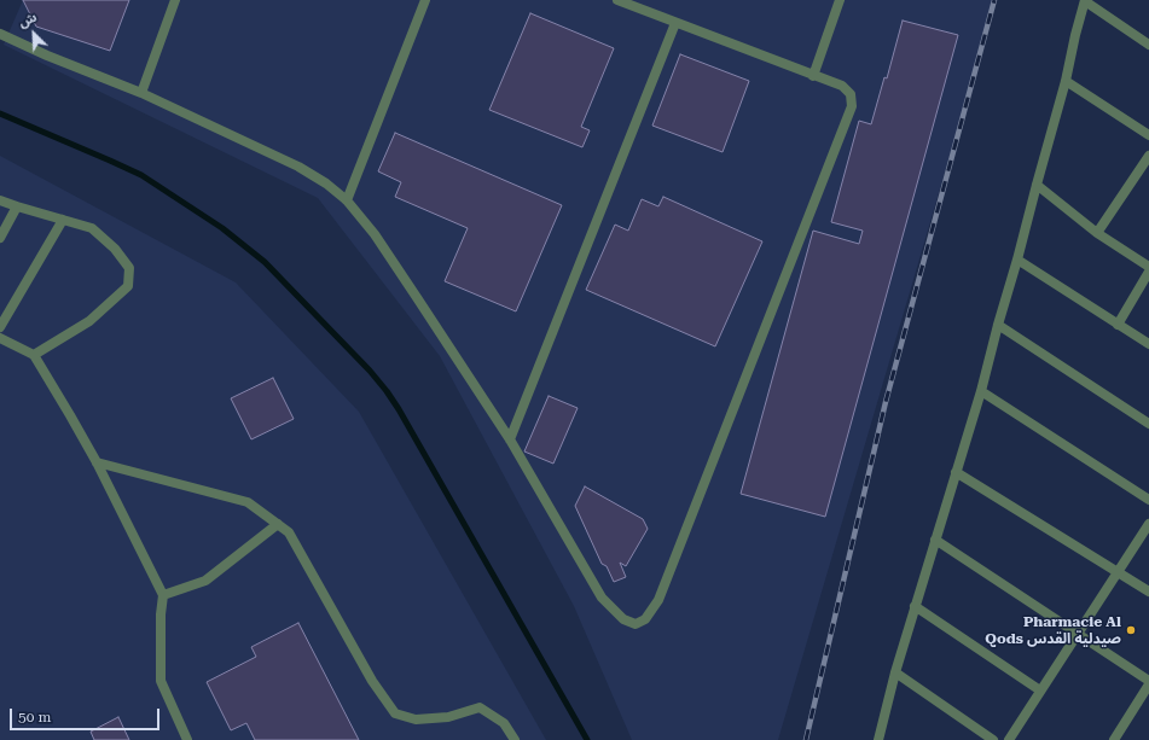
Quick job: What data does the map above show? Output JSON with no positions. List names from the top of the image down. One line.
{"places":["Pharmacie Al Qods صيدلية القدس"],"scale_bar":"50 m","north":"top left"}
